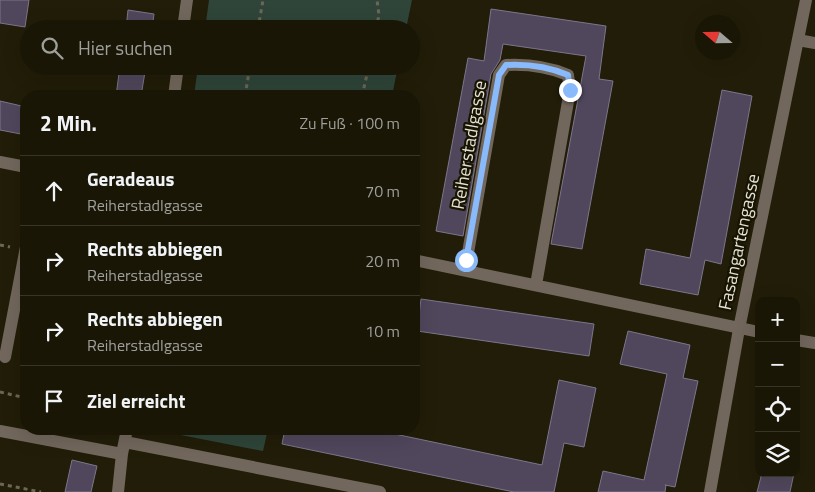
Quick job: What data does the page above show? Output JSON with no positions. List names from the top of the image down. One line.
{"streets":{"street":["Reiherstadlgasse","Fasangartengasse"]},"north":"left","page":{"search":"Hier suchen","heading":["2 Min.","Zu Fuß · 100 m"],"list":[["Geradeaus","Reiherstadlgasse","70 m"],["Rechts abbiegen","Reiherstadlgasse","20 m"],["Rechts abbiegen","Reiherstadlgasse","10 m"],"Ziel erreicht"],"map_buttons":["+","−"]}}
